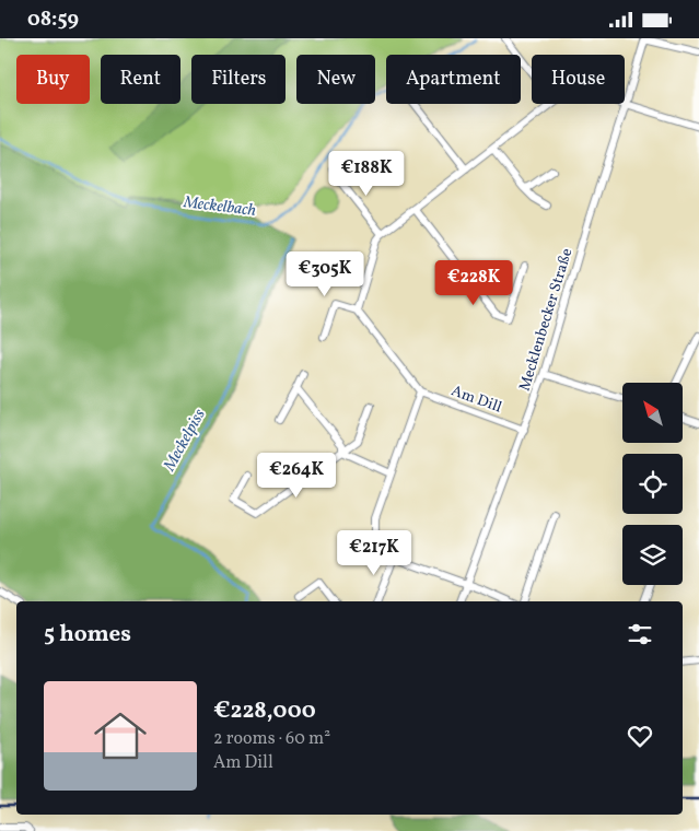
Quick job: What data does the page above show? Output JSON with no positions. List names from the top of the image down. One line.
{"streets":{"street":["Mecklenbecker Straße","Am Dill"]},"crossings":[["Mecklenbecker Straße","Am Dill"]],"water":["Meckelbach","Meckelpiss"],"north":"top left","page":{"status":"08:59","chip":["Buy","Rent","Filters","New","Apartment","House"],"price":["€188K","€305K","€228K","€264K","€217K"],"heading":"5 homes","list":[{"name":"€228,000","note":"2 rooms · 60 m² · Am Dill"}]}}
